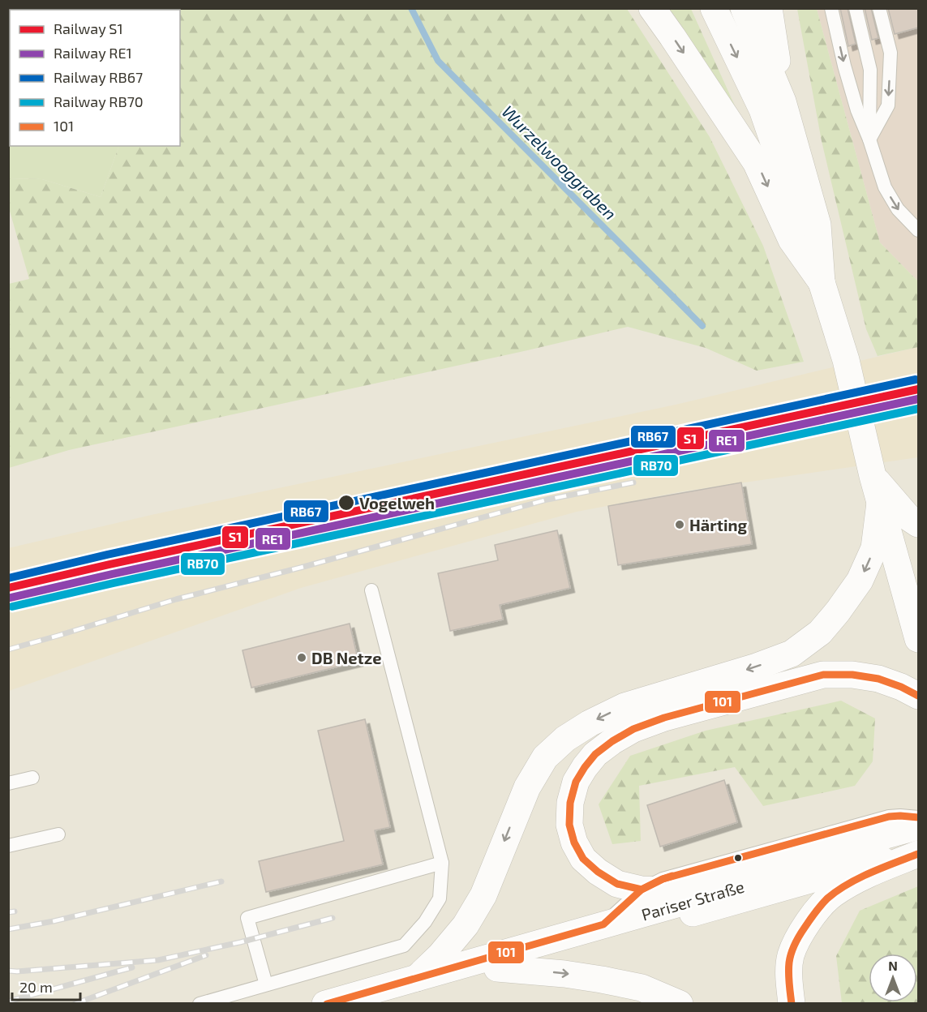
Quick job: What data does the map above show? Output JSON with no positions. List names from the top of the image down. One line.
{"streets":{"main road":["Pariser Straße"]},"water":["Wurzelwooggraben"],"places":["Vogelweh","Härting","DB Netze"],"lines":["rail line RB67","rail line S1","rail line RE1","rail line RB70","transit line 101"],"legend":["Railway S1","Railway RE1","Railway RB67","Railway RB70","101"],"scale_bar":"20 m","north":"top"}
